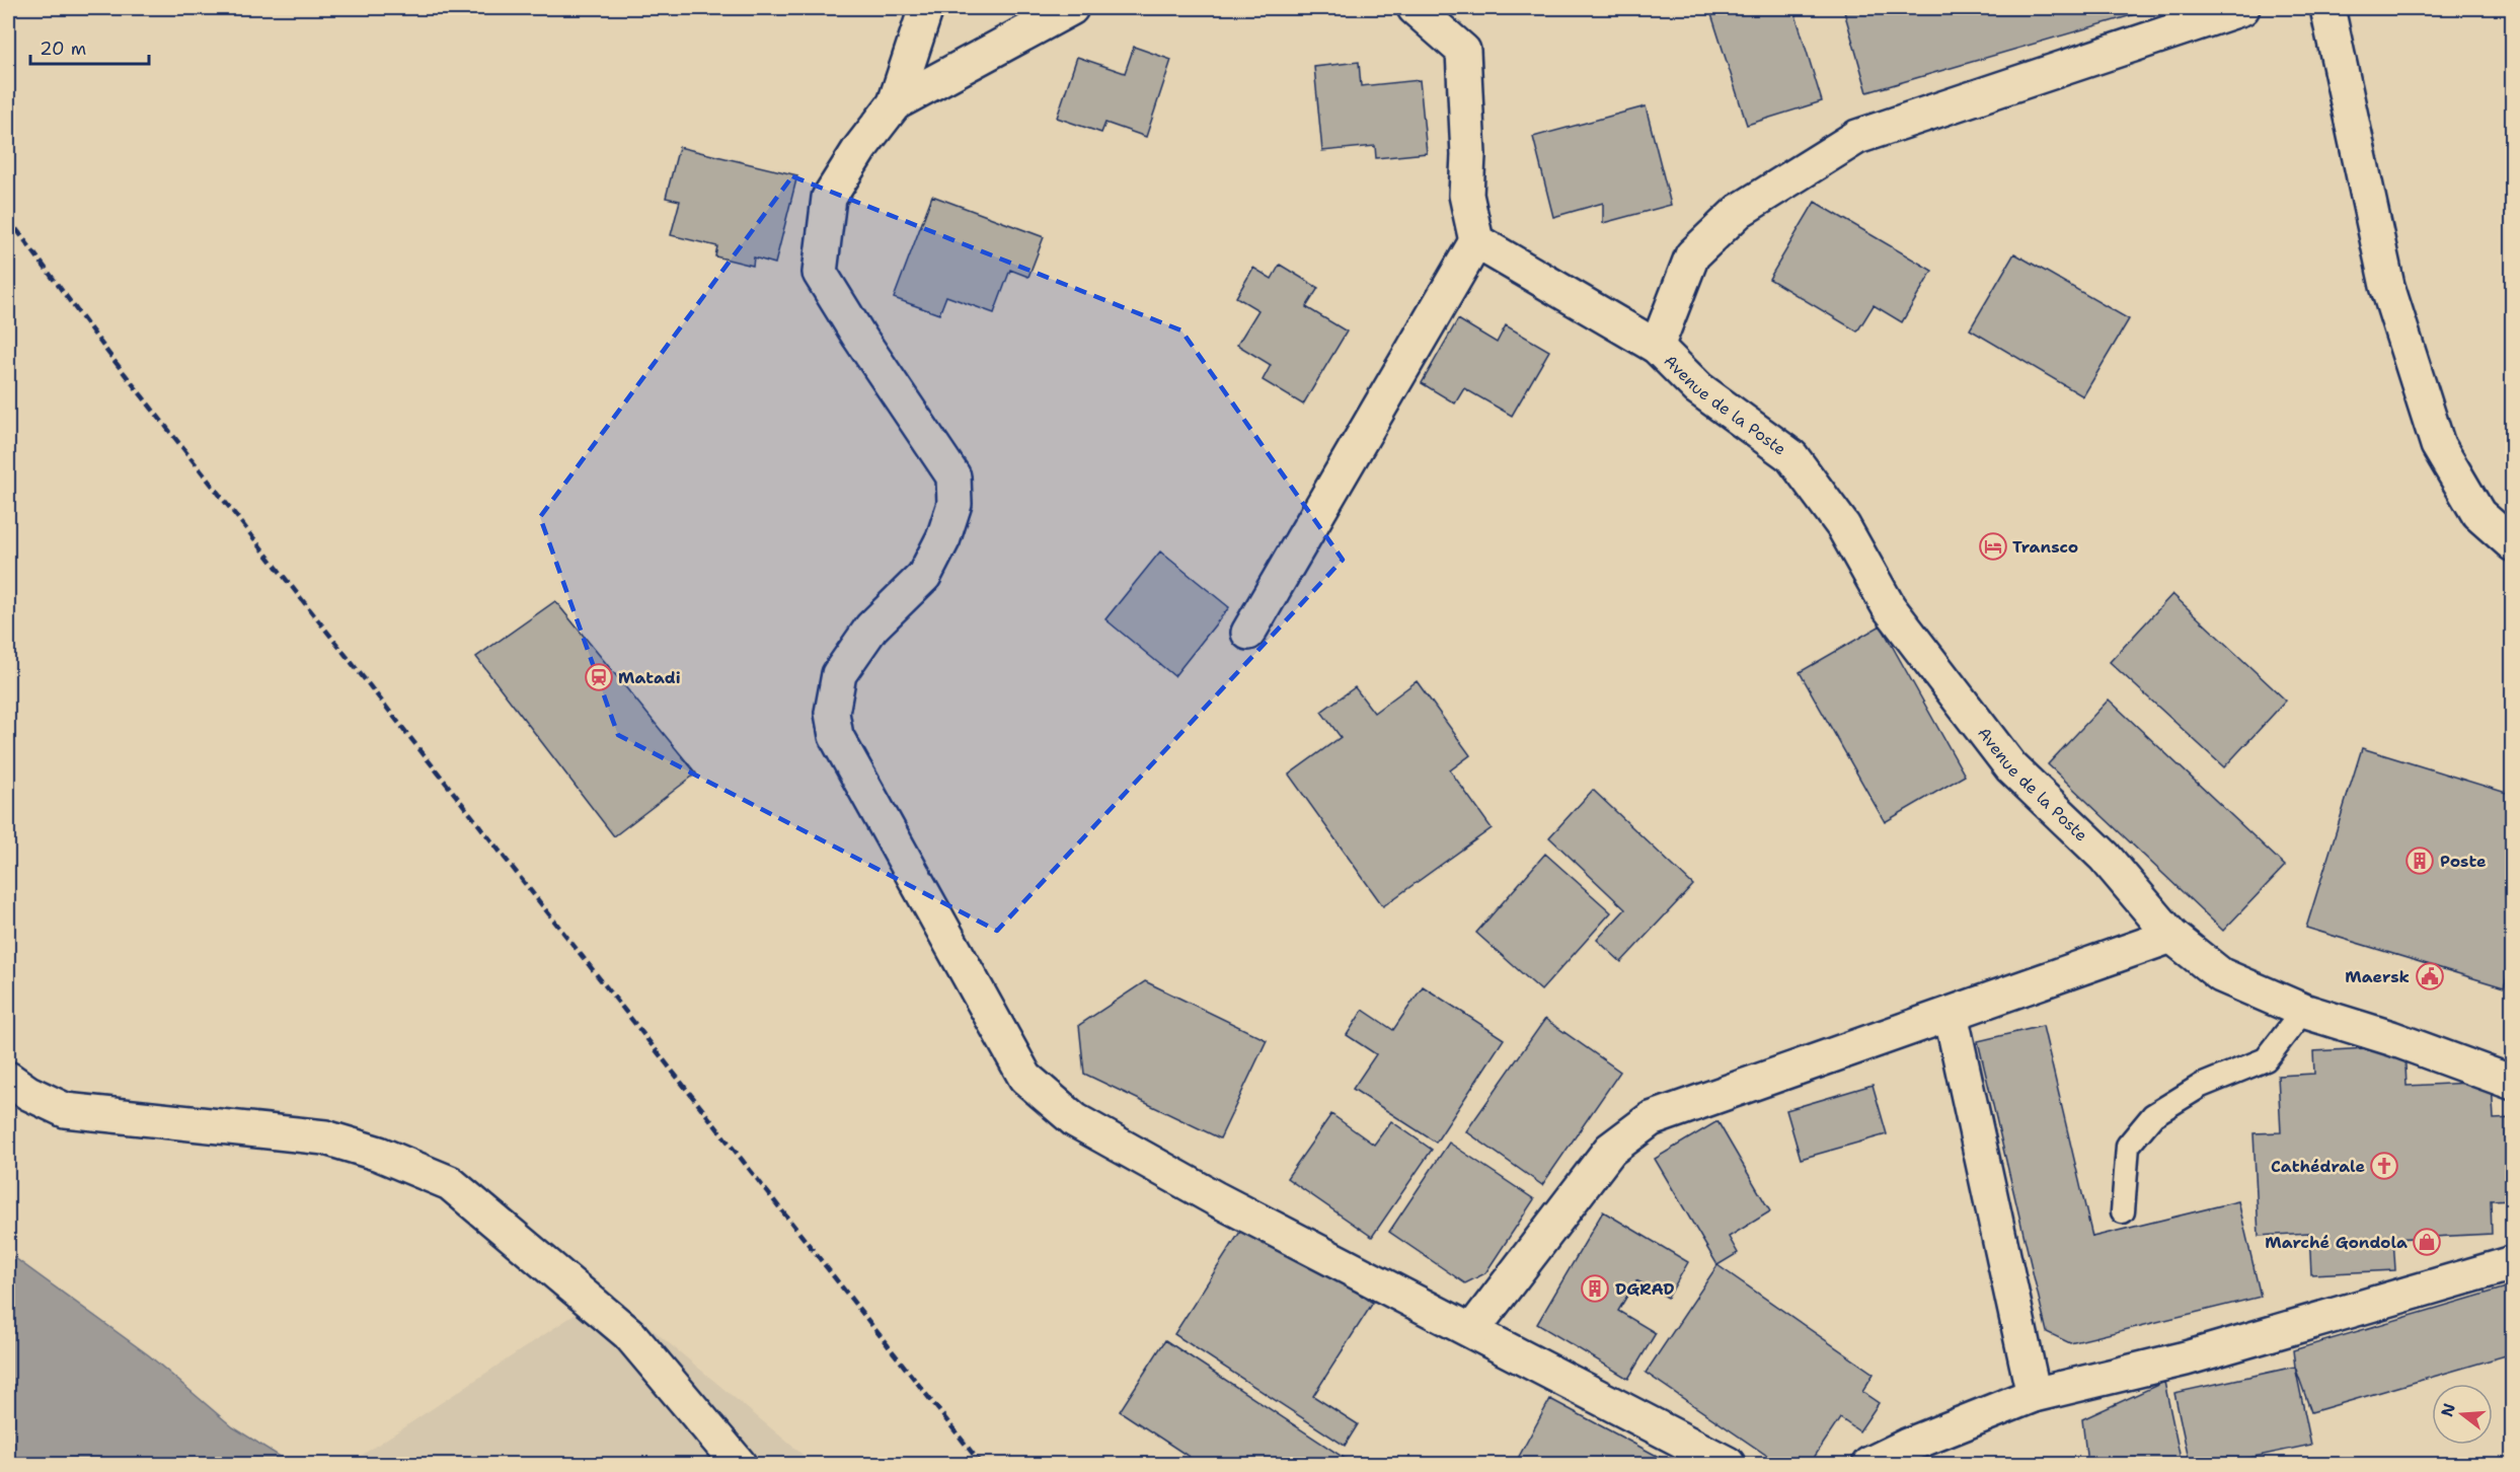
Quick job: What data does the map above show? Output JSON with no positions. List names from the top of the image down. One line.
{"streets":{"street":["Avenue de la Poste"]},"places":{"hotel":["Transco"],"station":["Matadi"],"building":["Poste","DGRAD"],"public building":["Maersk"],"church":["Cathédrale"],"shop":["Marché Gondola"]},"scale_bar":"20 m","north":"left"}
